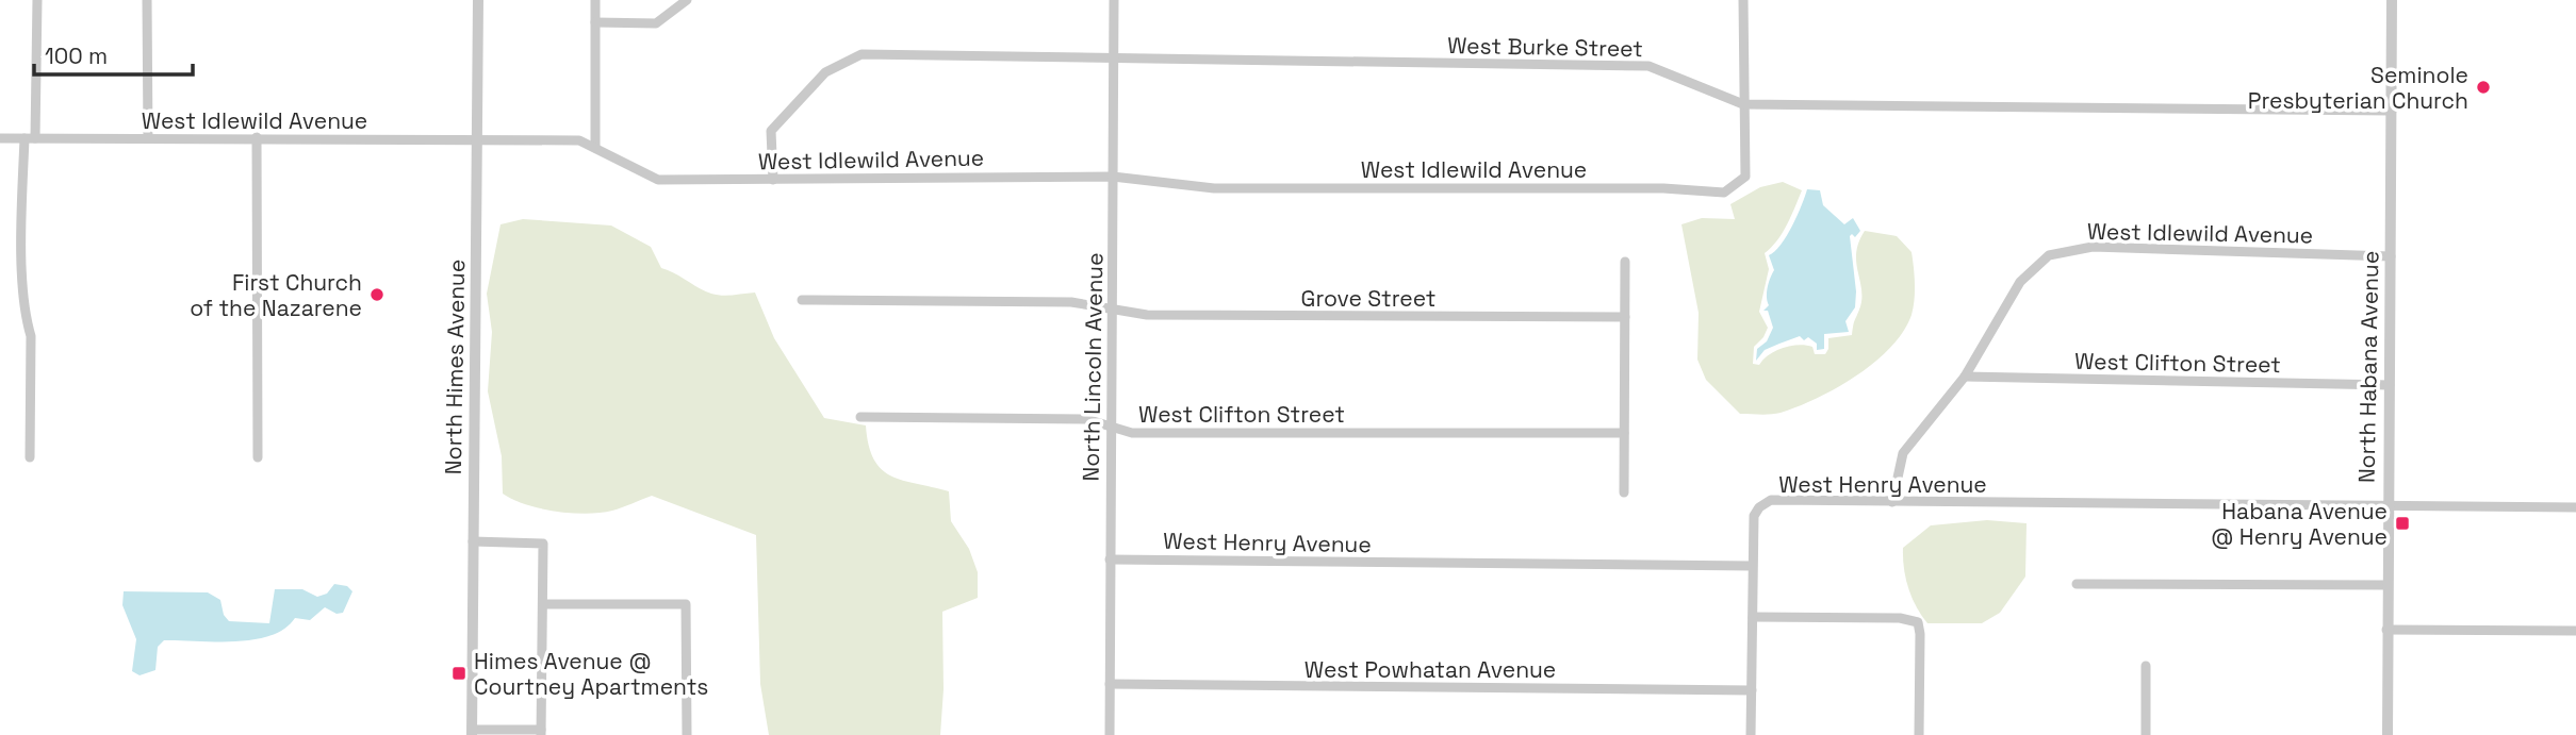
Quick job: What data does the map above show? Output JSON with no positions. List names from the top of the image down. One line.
{"streets":{"street":["West Burke Street","West Idlewild Avenue","Grove Street","West Clifton Street","North Himes Avenue","North Lincoln Avenue","North Habana Avenue","West Henry Avenue","West Powhatan Avenue"]},"crossings":[["West Burke Street","West Idlewild Avenue"],["West Burke Street","North Lincoln Avenue"],["West Burke Street","North Habana Avenue"],["West Idlewild Avenue","West Clifton Street"],["West Idlewild Avenue","North Himes Avenue"],["West Idlewild Avenue","North Lincoln Avenue"],["West Idlewild Avenue","North Habana Avenue"],["West Idlewild Avenue","West Henry Avenue"],["Grove Street","North Lincoln Avenue"],["West Clifton Street","North Lincoln Avenue"],["West Clifton Street","North Habana Avenue"],["North Lincoln Avenue","West Henry Avenue"],["North Lincoln Avenue","West Powhatan Avenue"],["North Habana Avenue","West Henry Avenue"]],"places":{"other":["Seminole Presbyterian Church","First Church of the Nazarene"],"transit":["Habana Avenue @ Henry Avenue","Himes Avenue @ Courtney Apartments"]},"scale_bar":"100 m"}
